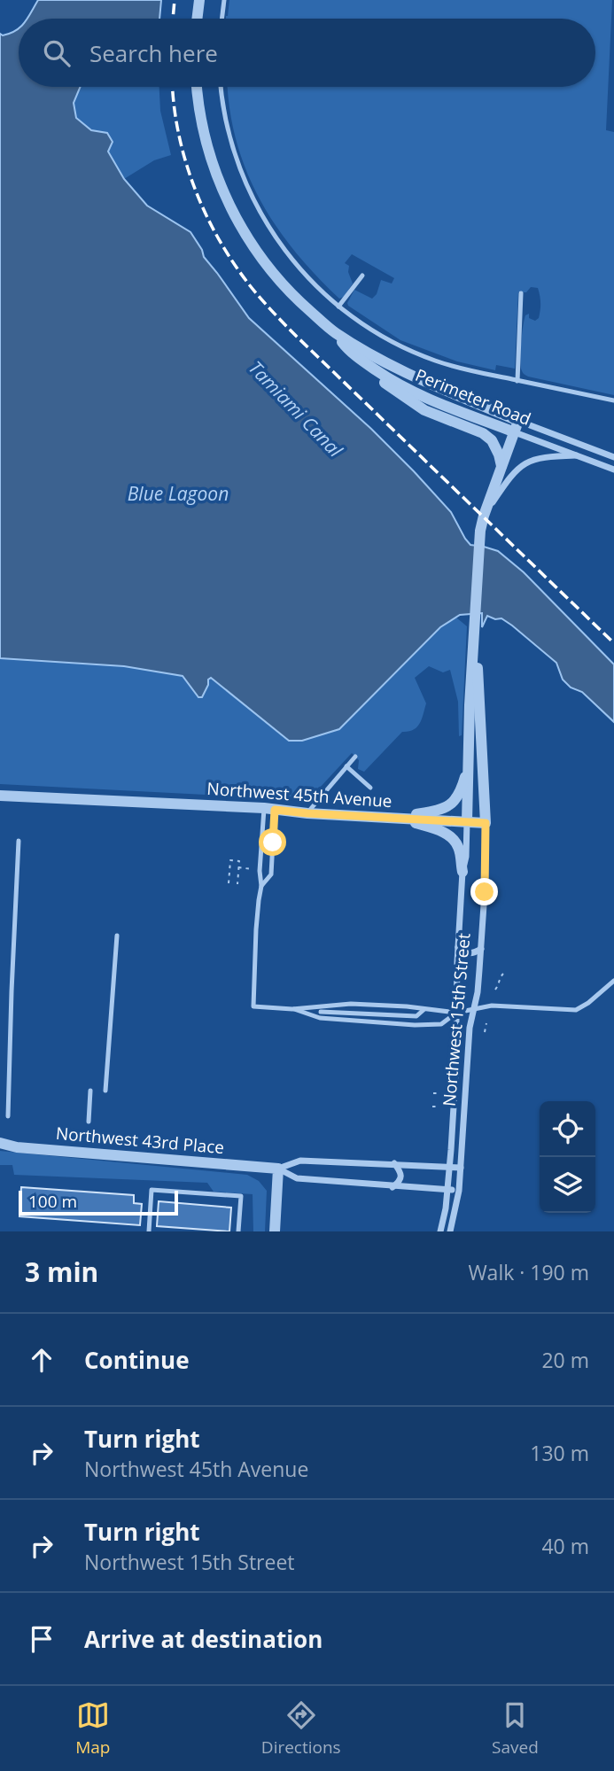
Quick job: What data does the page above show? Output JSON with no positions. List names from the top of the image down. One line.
{"streets":{"street":["Perimeter Road","Northwest 45th Avenue","Northwest 15th Street","Northwest 43rd Place"]},"crossings":[["Perimeter Road","Northwest 15th Street"],["Northwest 45th Avenue","Northwest 15th Street"],["Northwest 15th Street","Northwest 43rd Place"]],"water":["Tamiami Canal","Blue Lagoon"],"scale_bar":"100 m","page":{"search":"Search here","scale":"100 m","heading":["3 min","Walk · 190 m"],"list":[["Continue","20 m"],["Turn right","Northwest 45th Avenue","130 m"],["Turn right","Northwest 15th Street","40 m"],"Arrive at destination"],"nav":["Map","Directions","Saved"]}}
